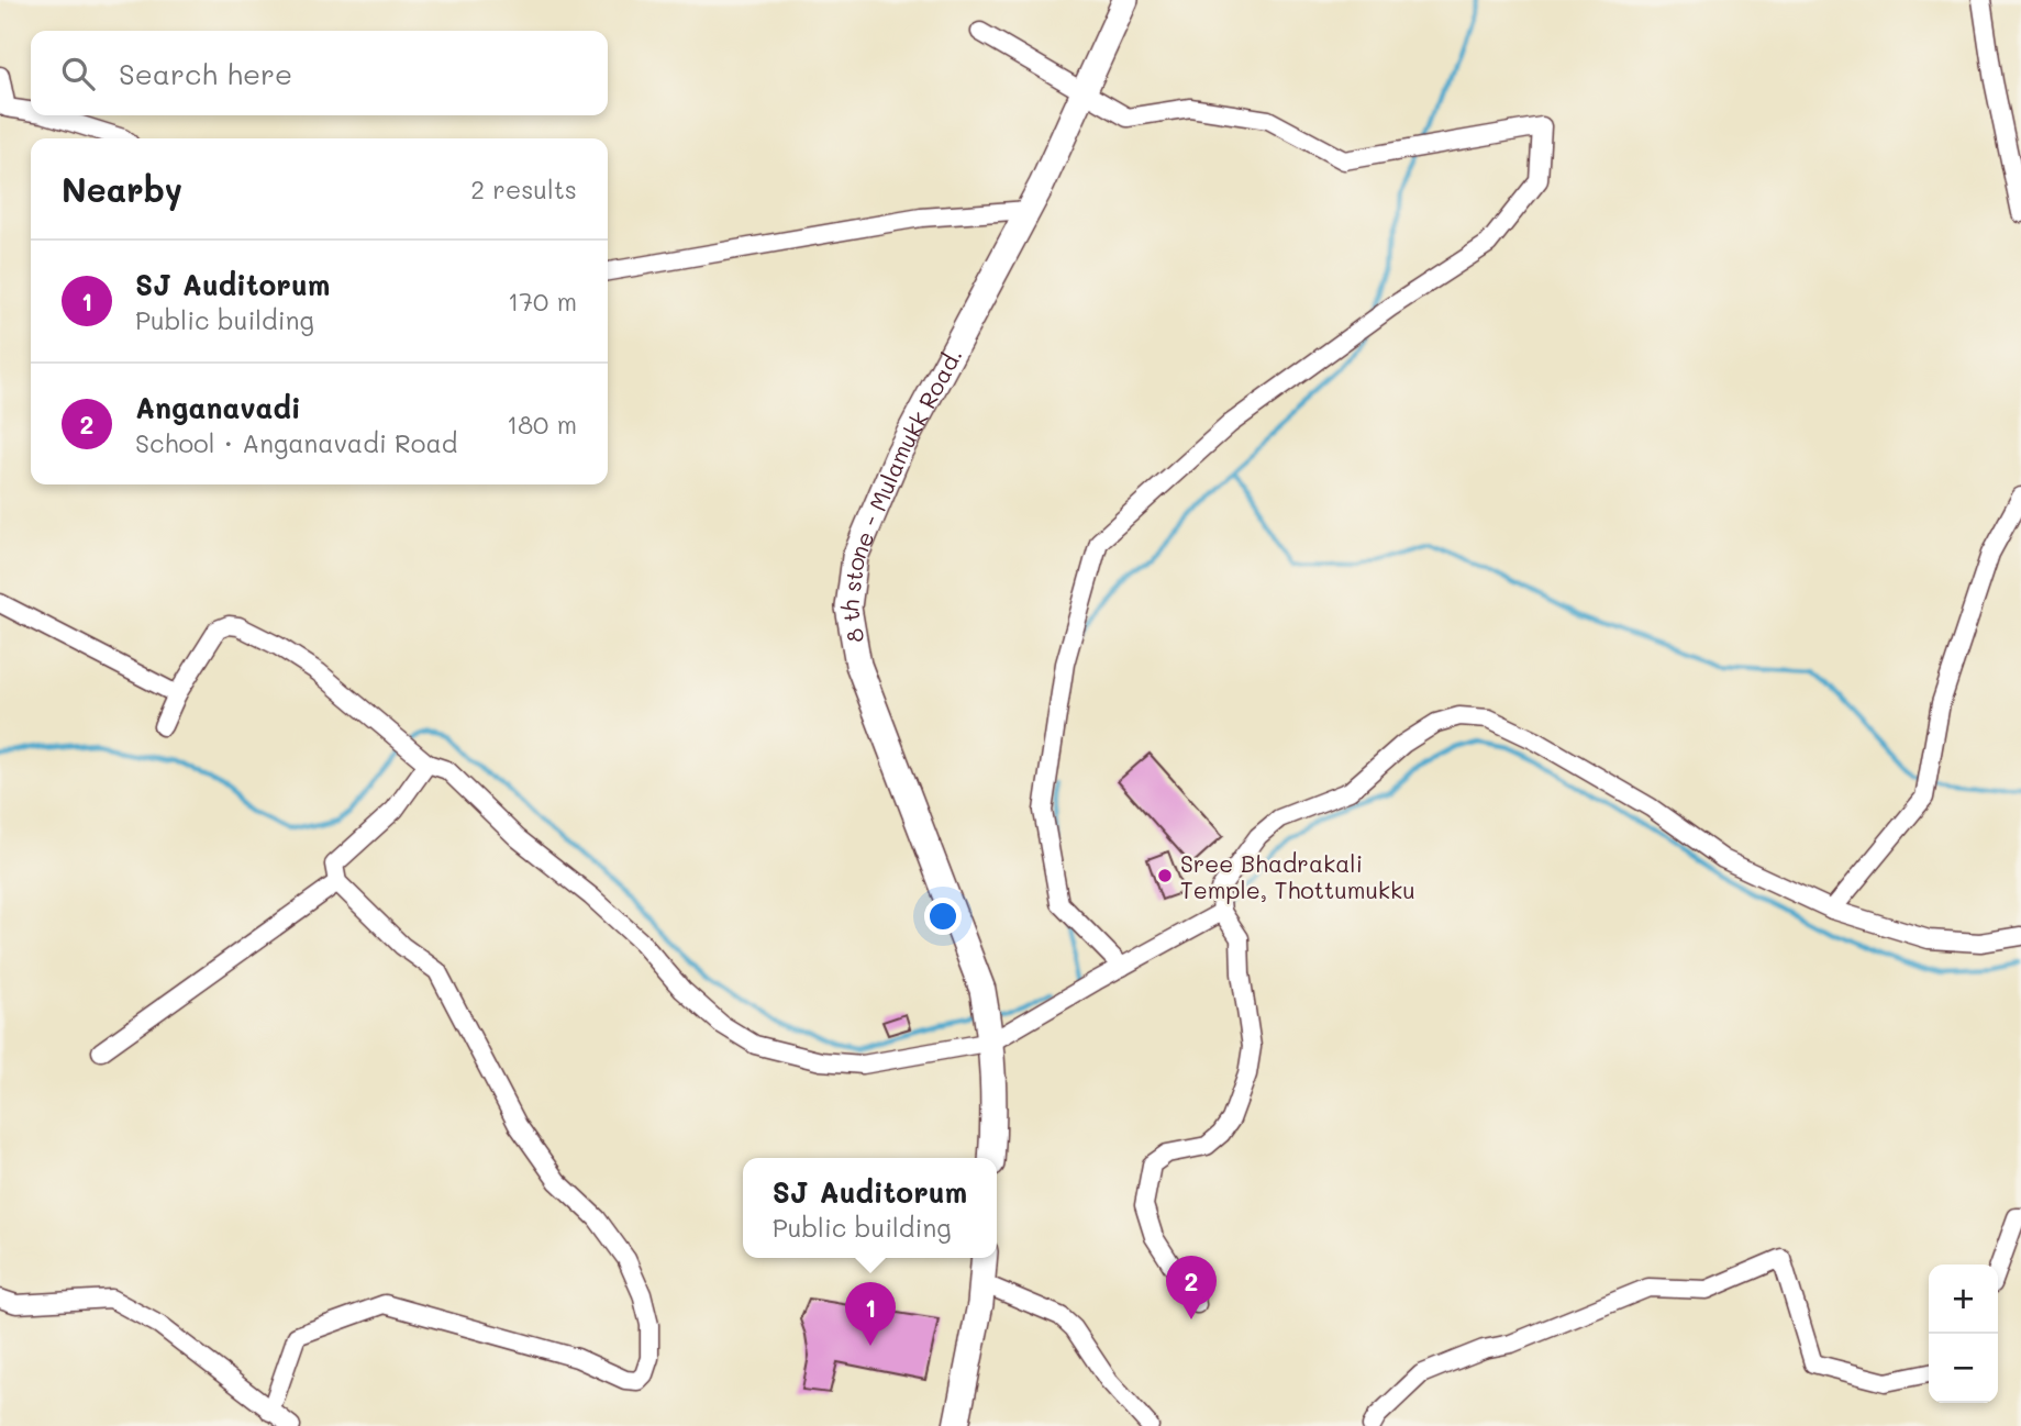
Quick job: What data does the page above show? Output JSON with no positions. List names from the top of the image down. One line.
{"streets":{"main road":["8 th stone - Mulamukk Road."]},"places":["Sree Bhadrakali Temple, Thottumukku"],"page":{"search":"Search here","heading":["Nearby","2 results"],"list":[{"mark":"1","name":"SJ Auditorum","note":"Public building","value":"170 m"},{"mark":"2","name":"Anganavadi","note":"School · Anganavadi Road","value":"180 m"}],"popup":["SJ Auditorum","Public building"],"pins":["2","1"],"map_buttons":["+","−"]}}
